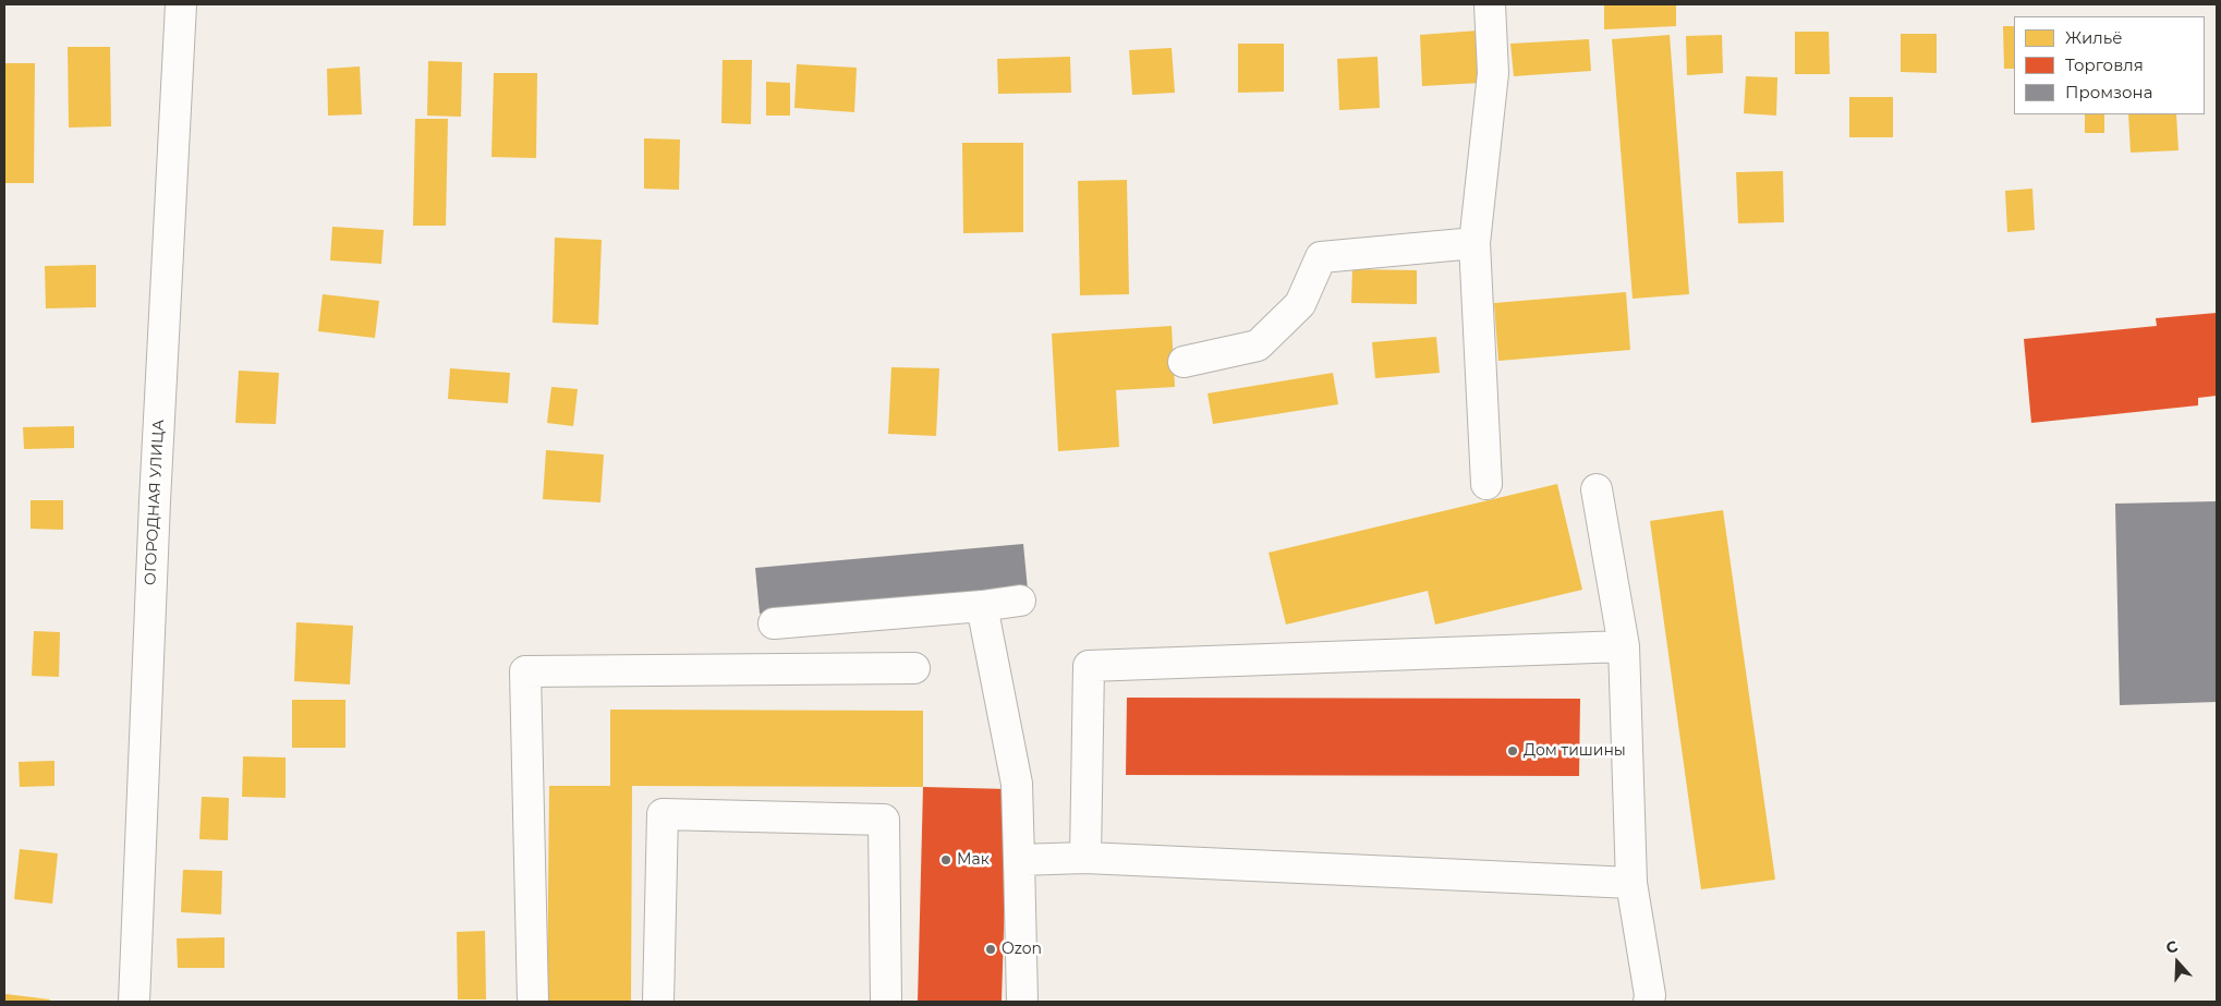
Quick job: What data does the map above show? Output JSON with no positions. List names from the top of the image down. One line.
{"streets":{"street":["ОГОРОДНАЯ УЛИЦА"]},"places":["Дом тишины","Мак","Ozon"],"legend":["Жильё","Торговля","Промзона"],"north":"top"}
